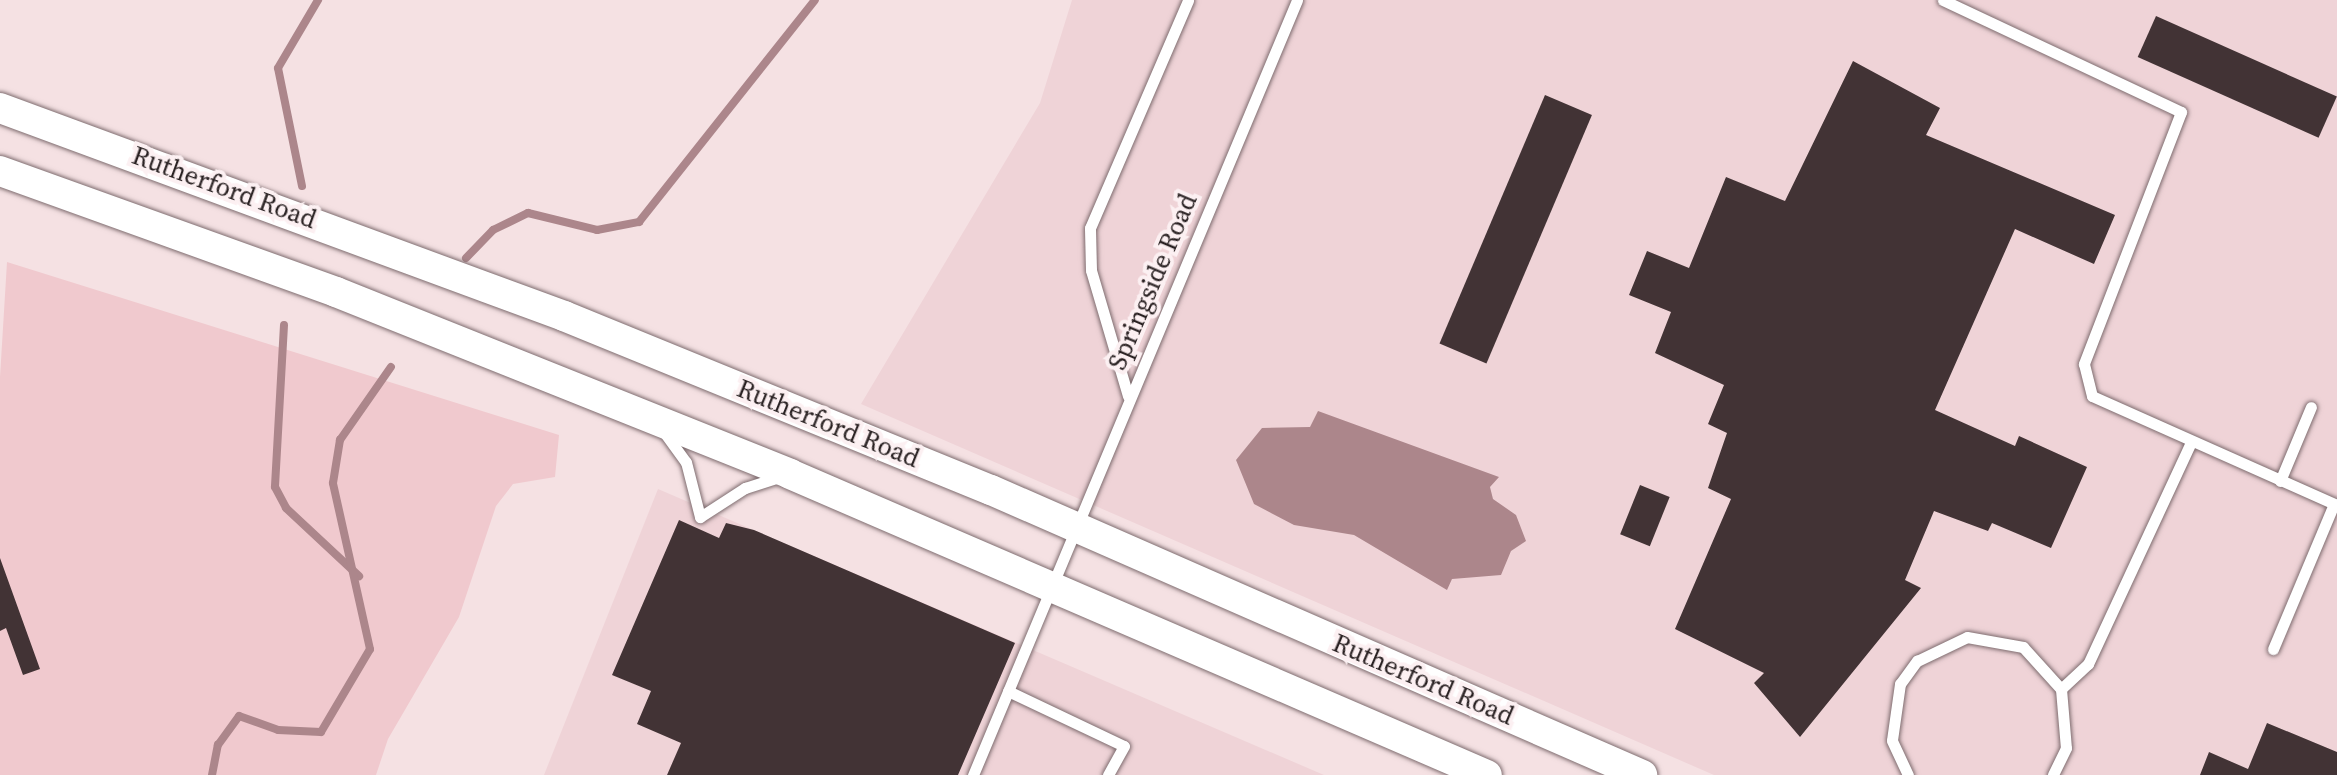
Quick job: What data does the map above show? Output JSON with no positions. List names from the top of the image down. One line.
{"streets":{"main road":["Rutherford Road"],"lane":["Springside Road"]},"crossings":[["Rutherford Road","Springside Road"]]}
